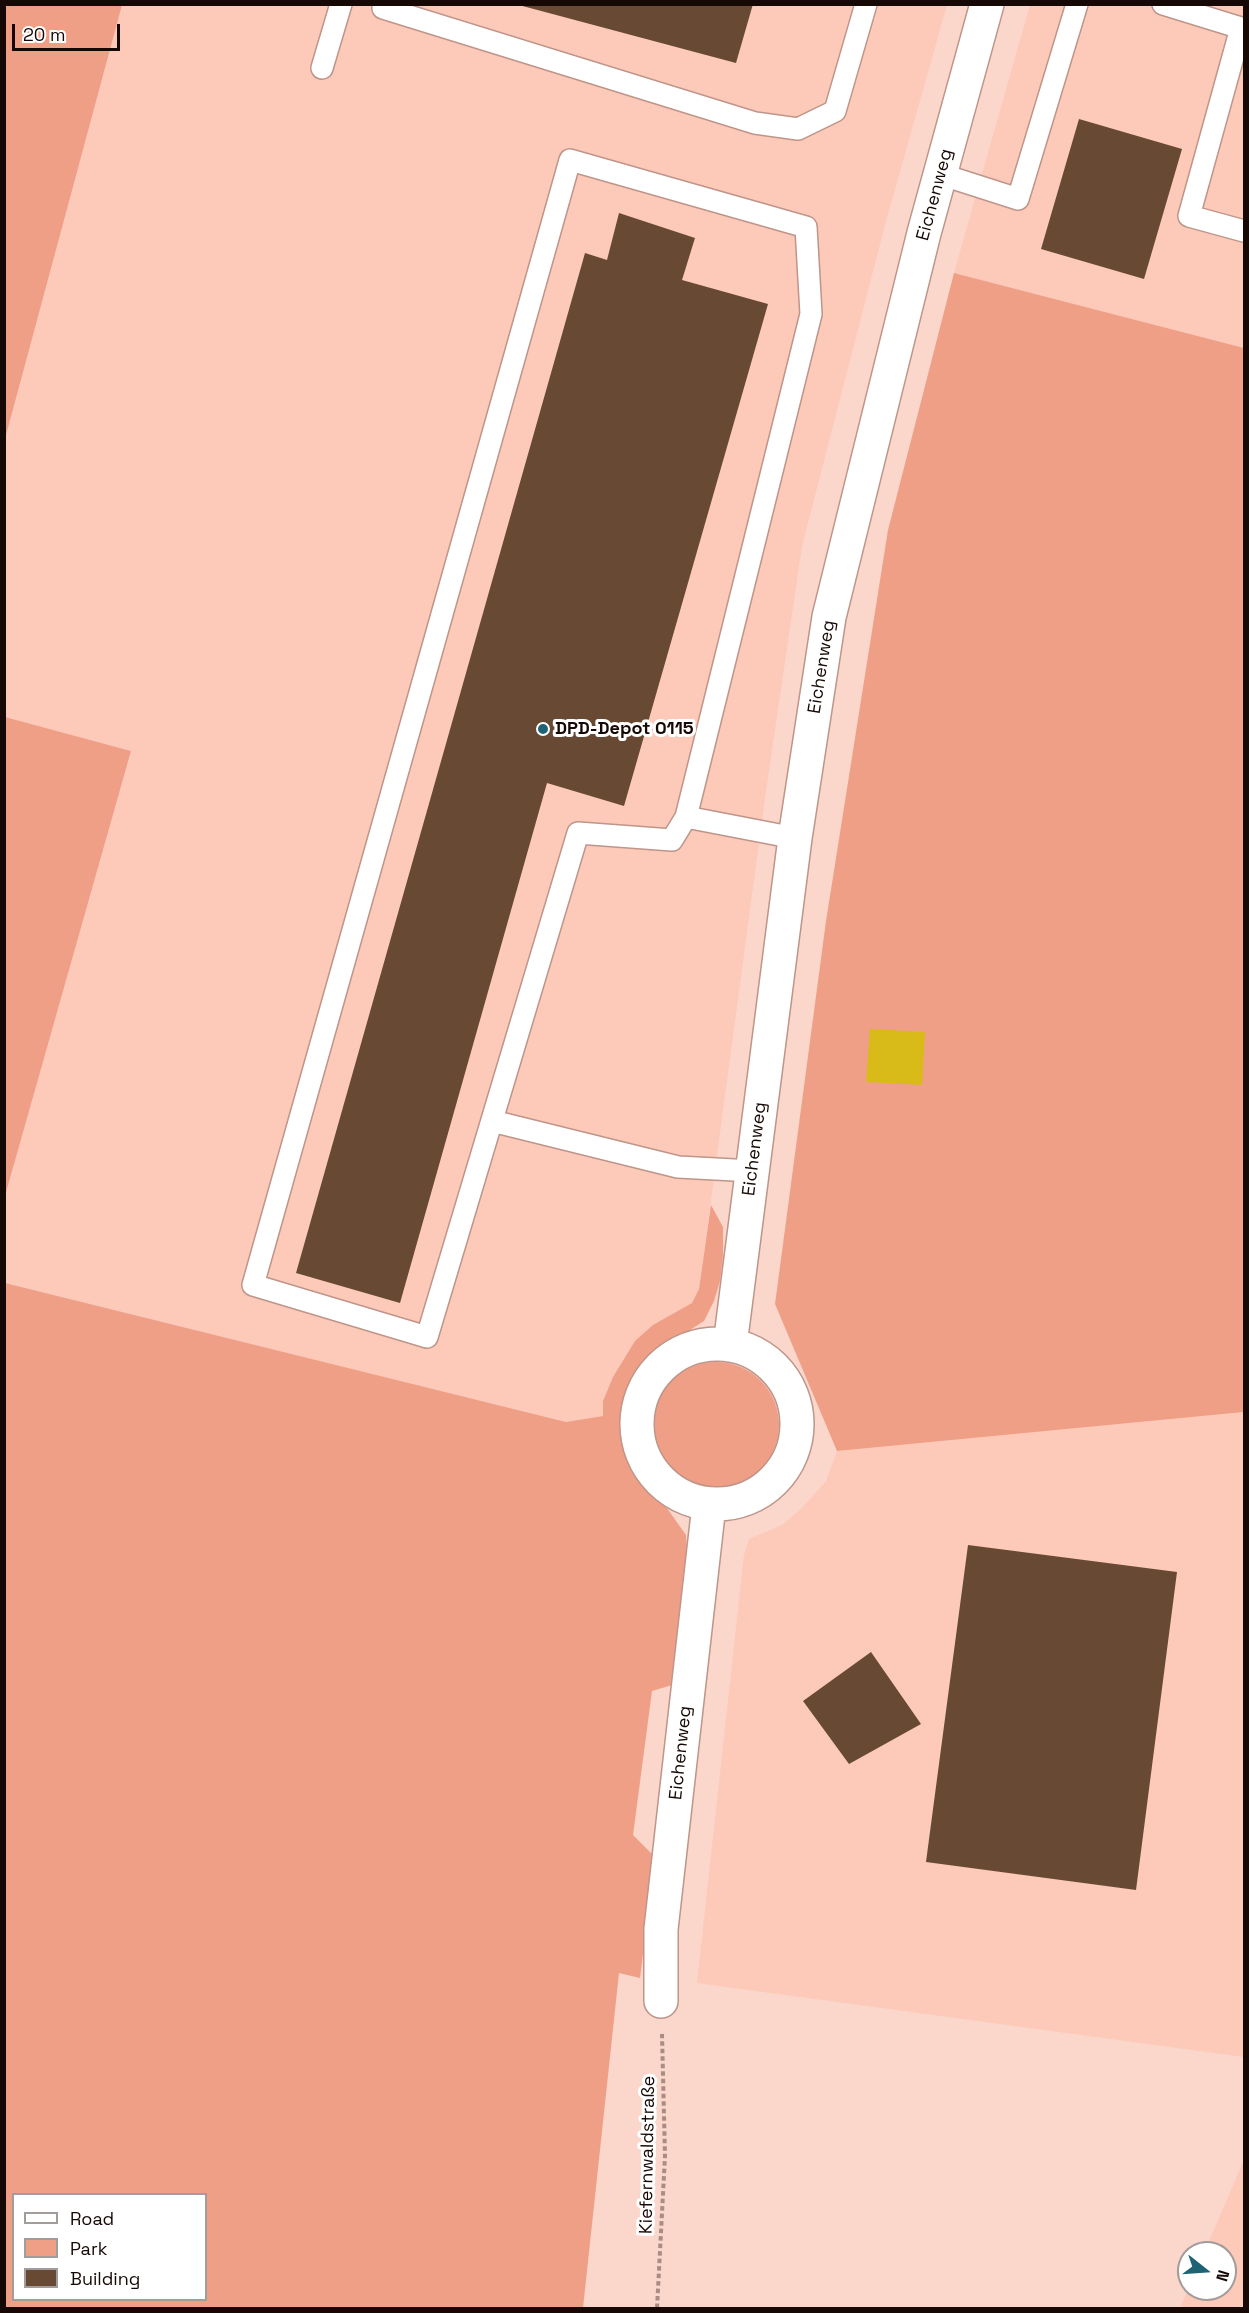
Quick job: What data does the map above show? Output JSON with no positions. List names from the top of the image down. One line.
{"streets":{"street":["Eichenweg"],"path":["Kiefernwaldstraße"]},"crossings":[["Eichenweg","Kiefernwaldstraße"]],"places":["DPD-Depot 0115"],"legend":["Road","Park","Building"],"scale_bar":"20 m","north":"right"}
